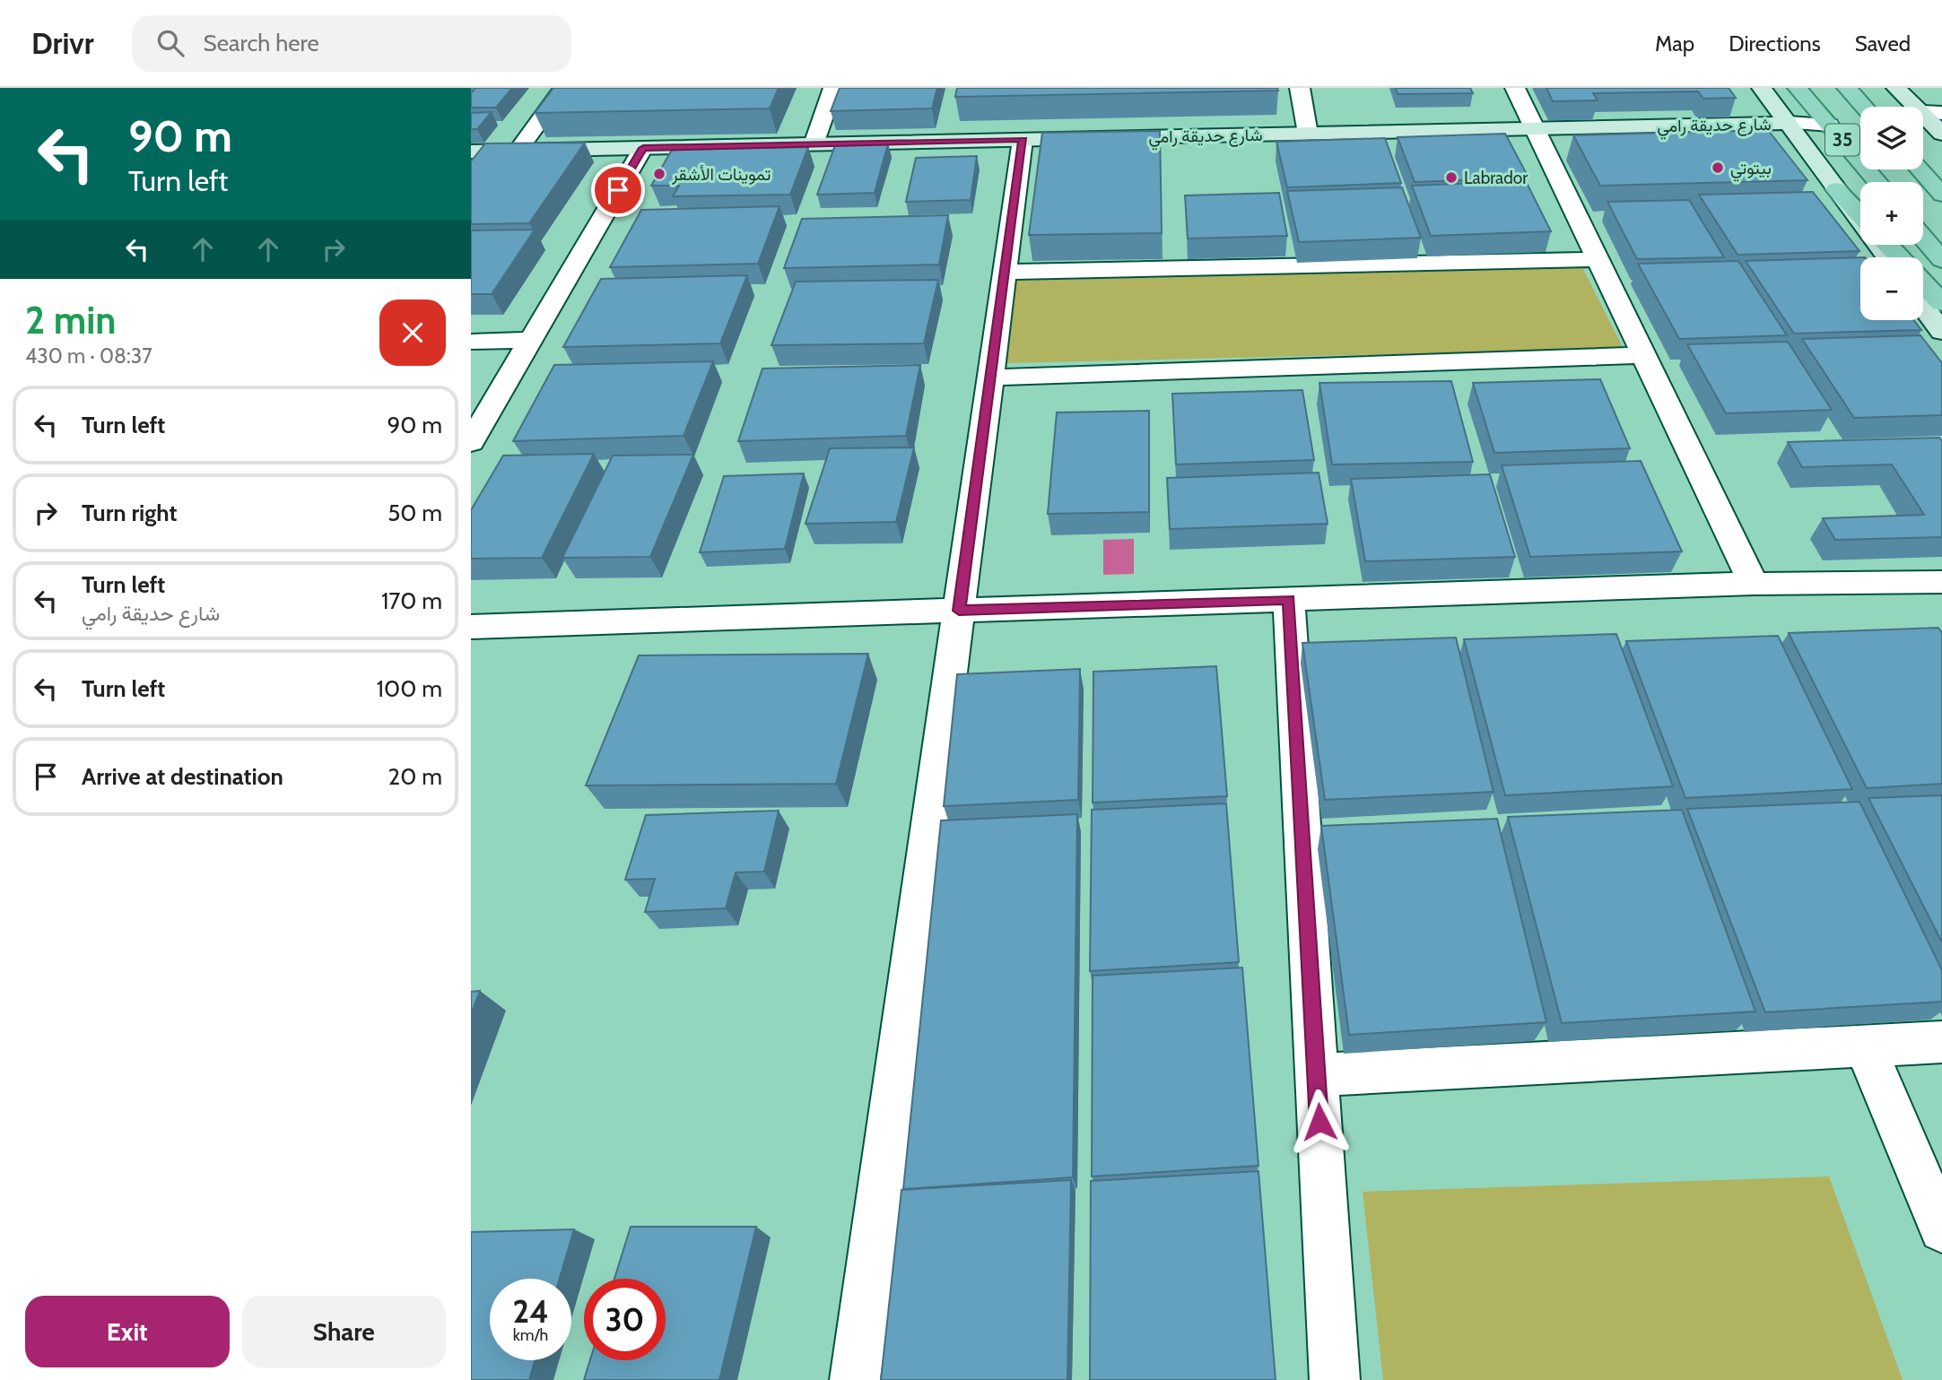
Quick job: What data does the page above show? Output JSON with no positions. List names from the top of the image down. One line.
{"streets":{"main road":["35"],"street":["شارع حديقة رامي"]},"places":["بيتوتي","تموينات الأشقر","Labrador"],"page":{"header":"Drivr","search":"Search here","nav":["Map","Directions","Saved"],"turn":["90 m","Turn left"],"map_buttons":["+","−"],"heading":["2 min","430 m · 08:37"],"list":[{"name":"Turn left","value":"90 m"},{"name":"Turn right","value":"50 m"},{"name":"Turn left","note":"شارع حديقة رامي","value":"170 m"},{"name":"Turn left","value":"100 m"},{"name":"Arrive at destination","value":"20 m"}],"speed":"24 km/h","limit":"30","buttons":["Exit","Share"]}}
